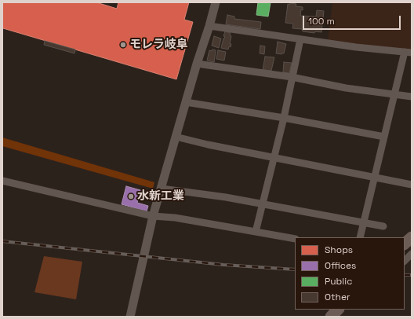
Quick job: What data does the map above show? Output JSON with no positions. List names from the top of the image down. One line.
{"places":["モレラ岐阜","水新工業"],"legend":["Shops","Offices","Public","Other"],"scale_bar":"100 m"}
